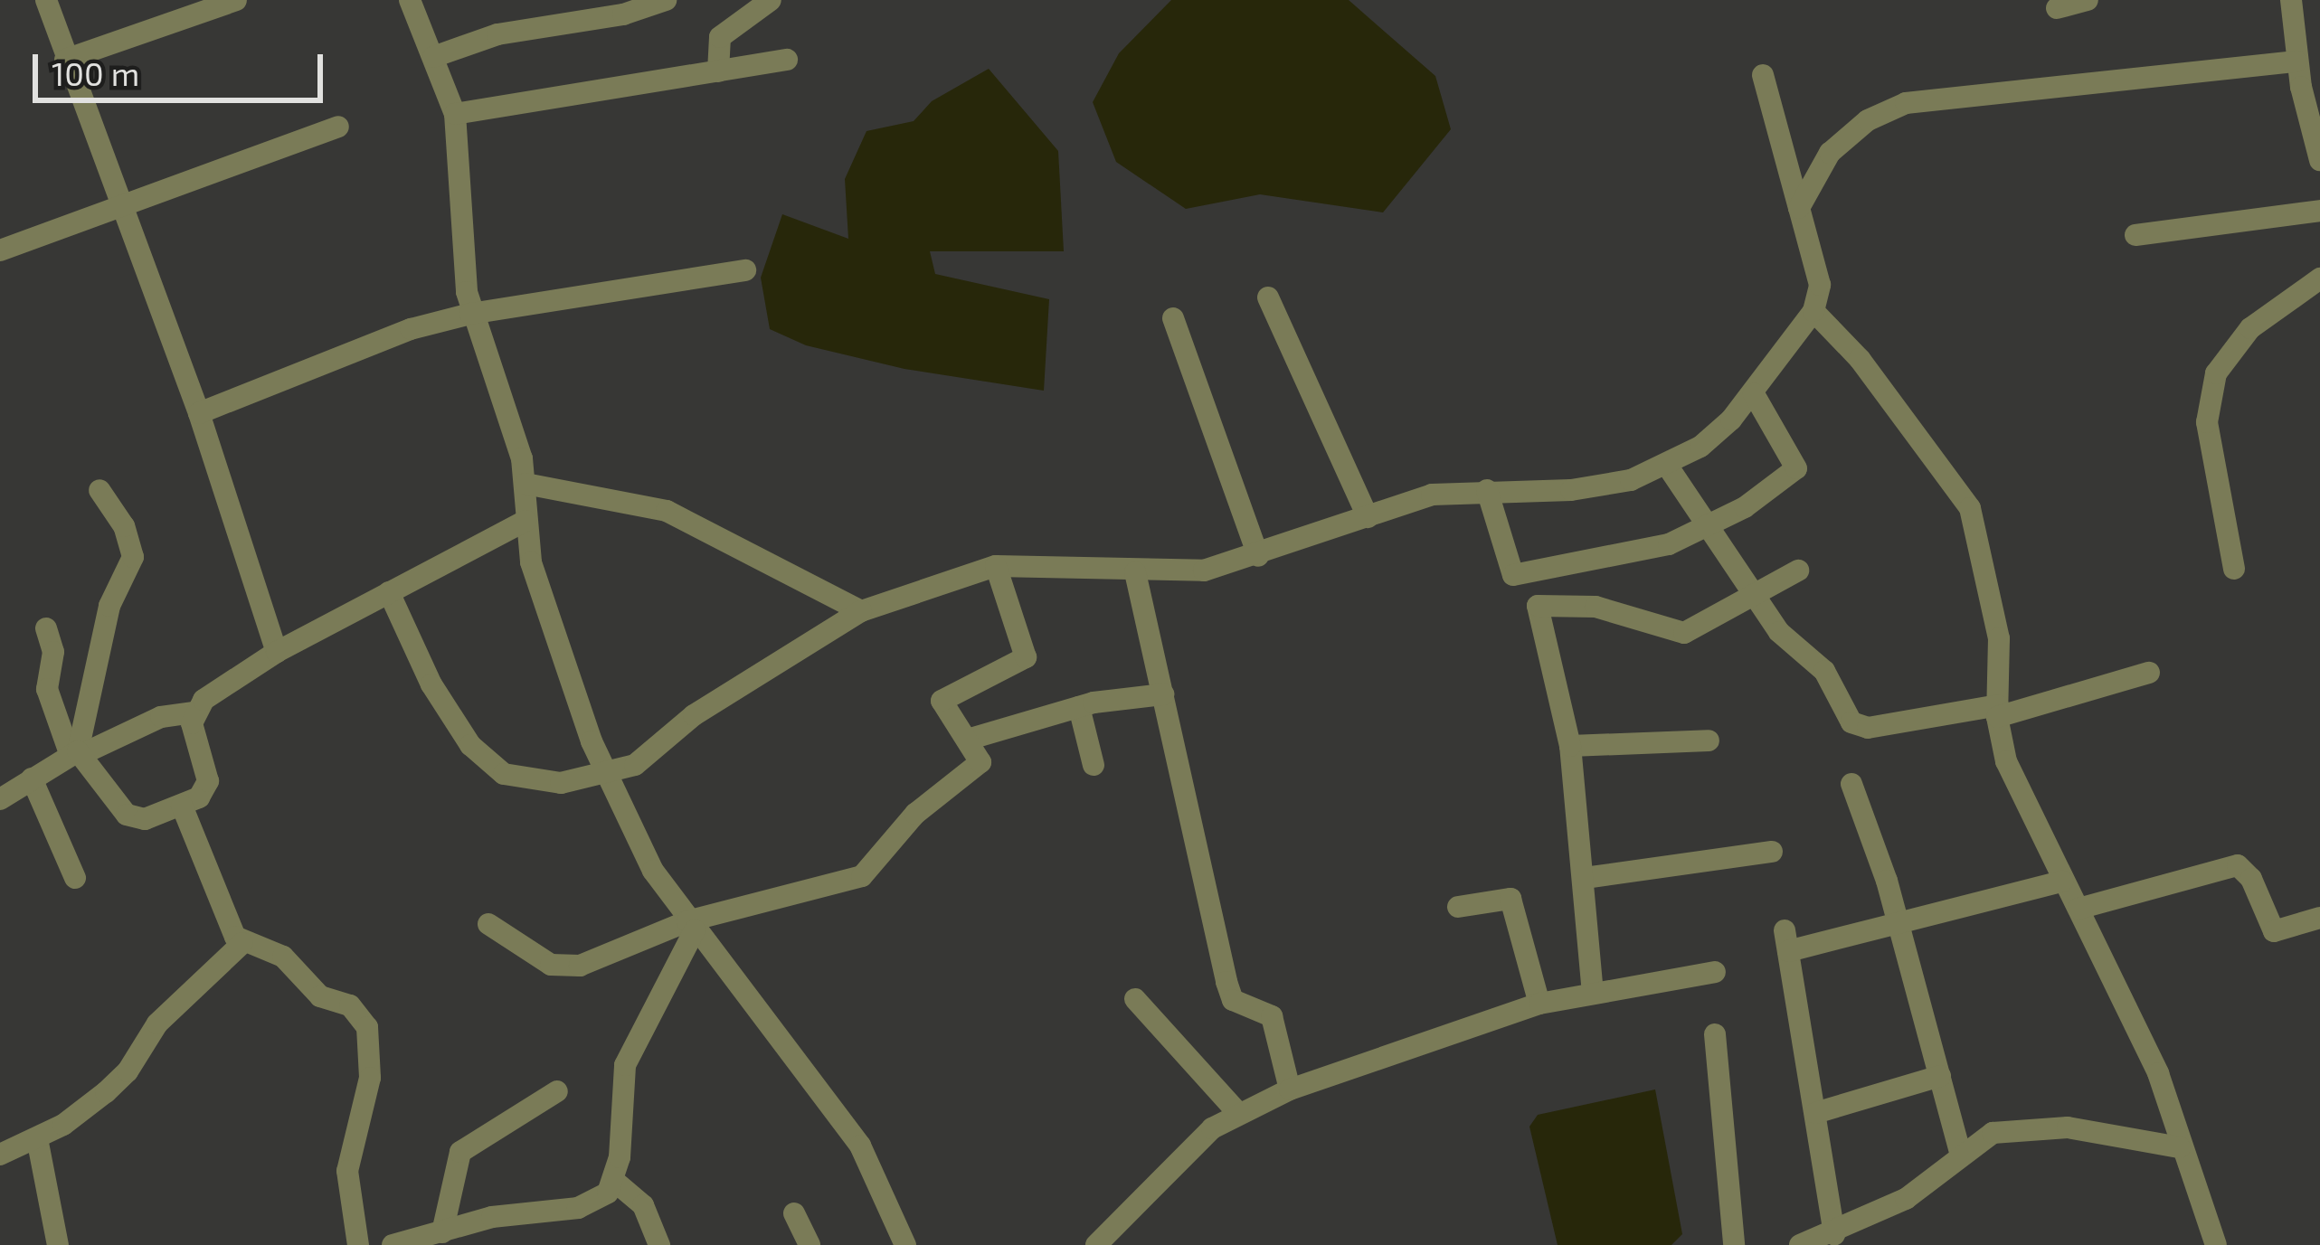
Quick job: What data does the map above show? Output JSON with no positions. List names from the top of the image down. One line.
{"scale_bar":"100 m"}
